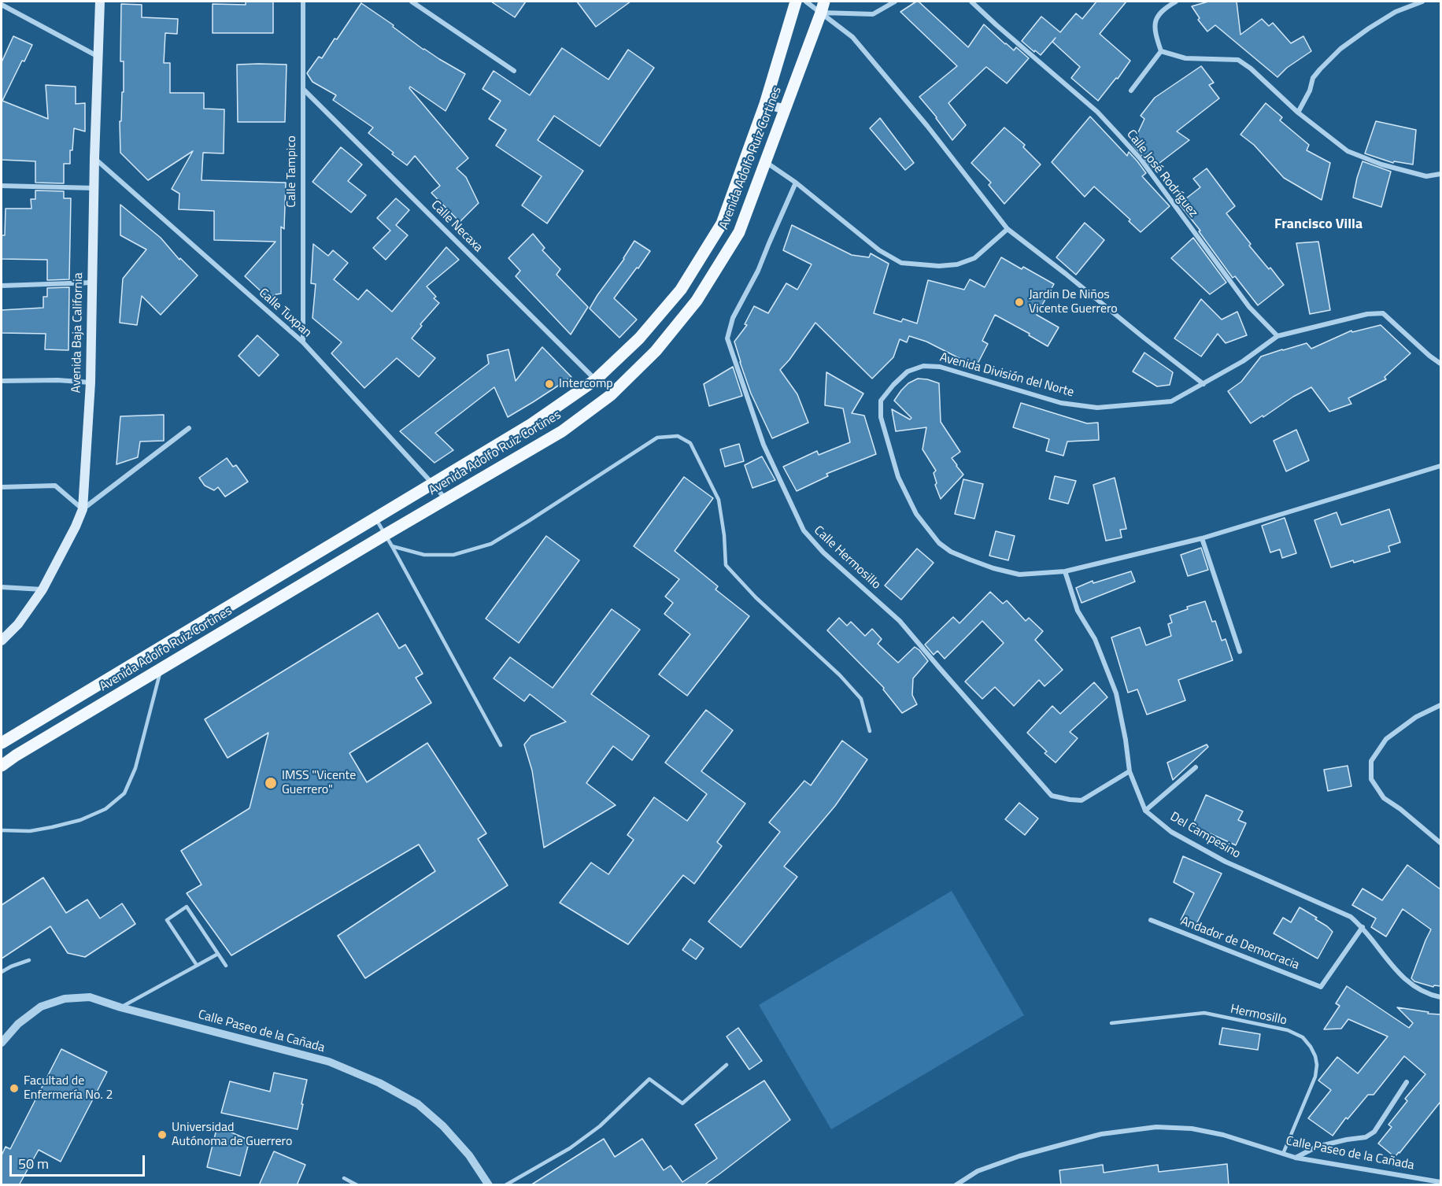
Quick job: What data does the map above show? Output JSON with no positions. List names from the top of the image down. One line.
{"streets":{"main road":["Avenida Adolfo Ruiz Cortines","Avenida Baja California"],"street":["Calle Tampico","Calle José Rodríguez","Calle Necaxa","Calle Tuxpan","Avenida División del Norte","Calle Hermosillo","Del Campesino","Andador de Democracia","Calle Paseo de la Cañada"],"lane":["Hermosillo"]},"crossings":[["Avenida Adolfo Ruiz Cortines","Calle Necaxa"],["Avenida Adolfo Ruiz Cortines","Calle Tuxpan"],["Calle Tampico","Calle Necaxa"],["Calle Tampico","Calle Tuxpan"],["Calle José Rodríguez","Avenida División del Norte"],["Calle Tuxpan","Avenida Baja California"],["Avenida División del Norte","Del Campesino"],["Calle Hermosillo","Del Campesino"],["Del Campesino","Andador de Democracia"],["Hermosillo","Calle Paseo de la Cañada"]],"districts":["Francisco Villa"],"places":["Jardin De Niños Vicente Guerrero","Intercomp","IMSS \"Vicente Guerrero\"","Facultad de Enfermería No. 2","Universidad Autónoma de Guerrero"],"scale_bar":"50 m"}
